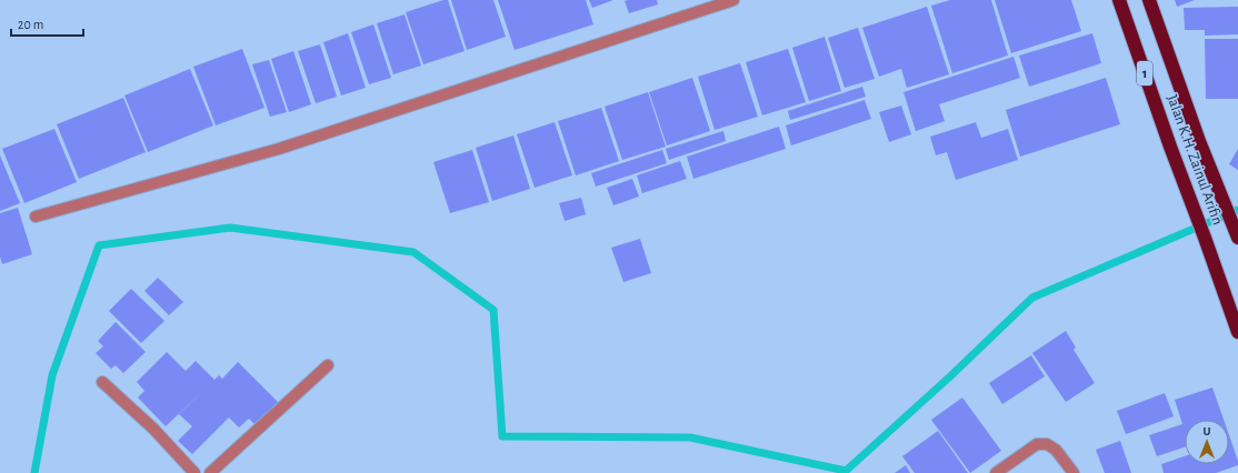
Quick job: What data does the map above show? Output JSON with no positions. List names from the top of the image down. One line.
{"streets":{"highway":["1","Jalan K.H. Zainul Arifin"]},"scale_bar":"20 m","north":"top"}
